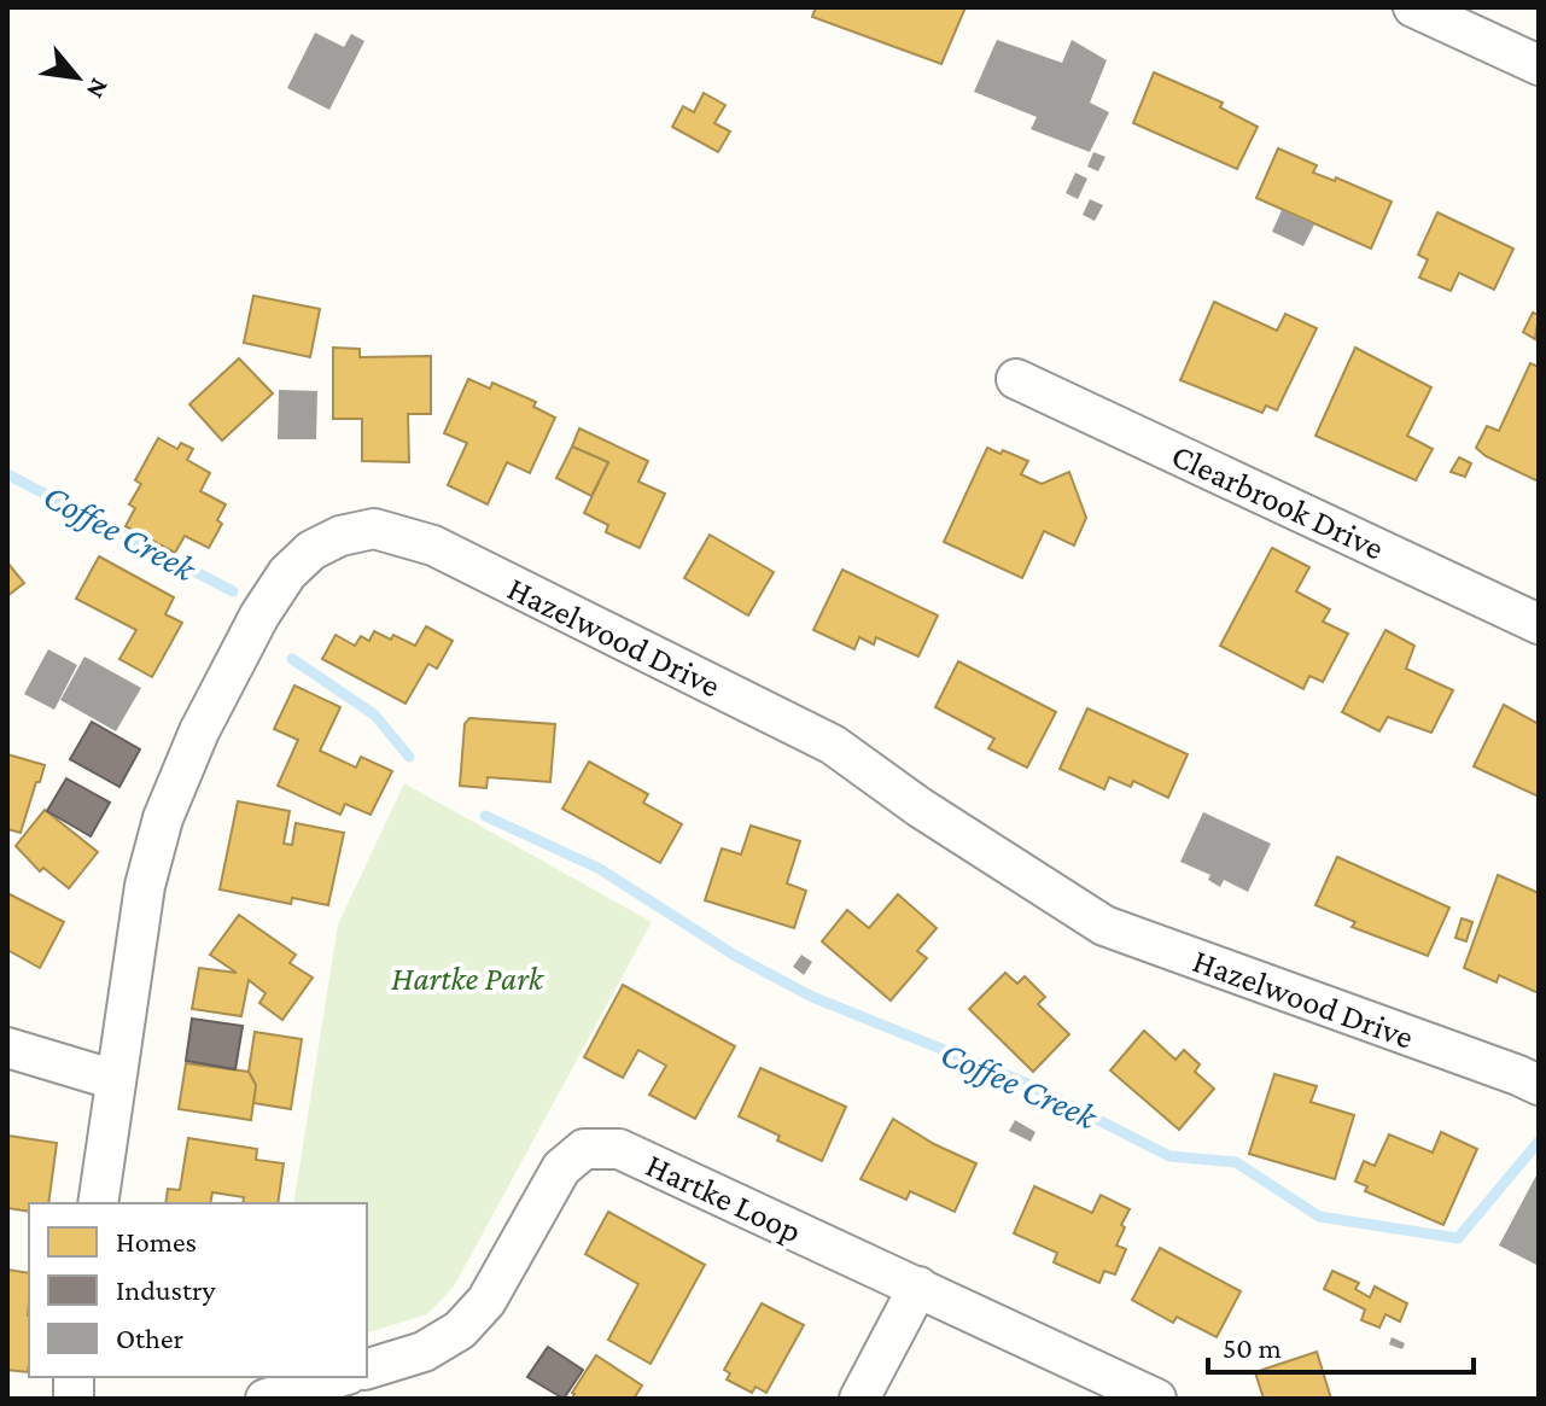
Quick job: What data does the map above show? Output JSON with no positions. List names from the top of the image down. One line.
{"streets":{"street":["Clearbrook Drive","Hazelwood Drive","Hartke Loop"]},"water":["Coffee Creek"],"parks":["Hartke Park"],"legend":["Homes","Industry","Other"],"scale_bar":"50 m","north":"bottom right"}
